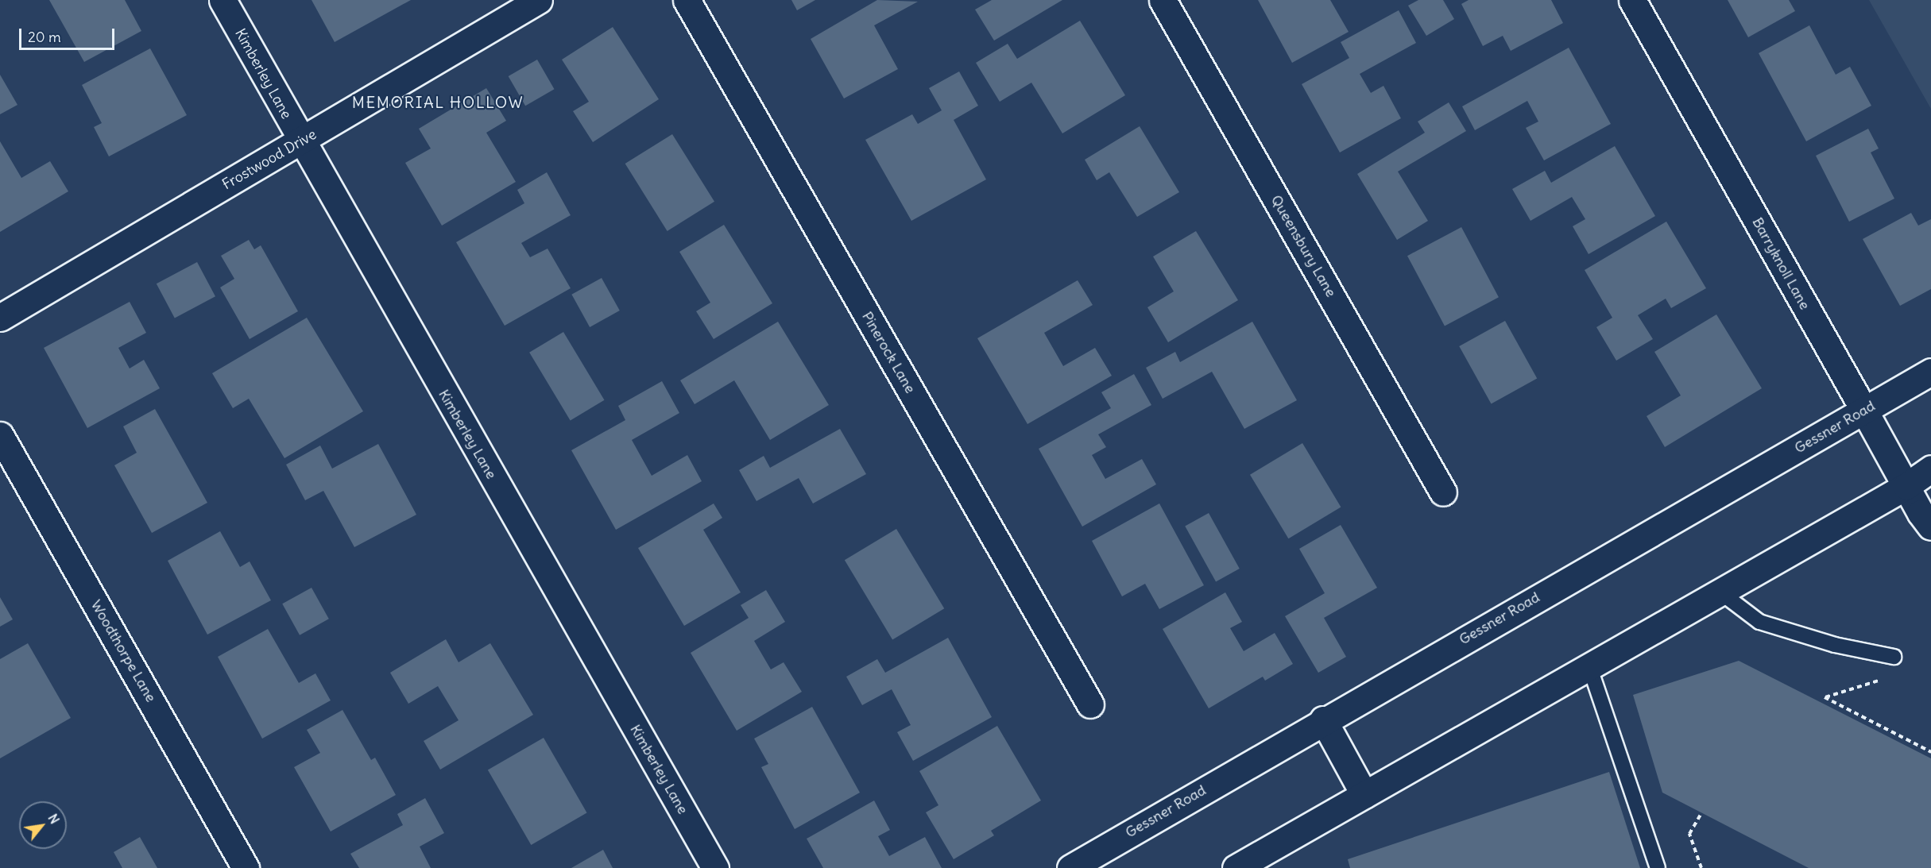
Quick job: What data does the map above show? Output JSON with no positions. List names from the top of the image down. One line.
{"streets":{"street":["Kimberley Lane","Frostwood Drive","Queensbury Lane","Barryknoll Lane","Pinerock Lane","Gessner Road","Woodthorpe Lane"]},"crossings":[["Kimberley Lane","Frostwood Drive"],["Barryknoll Lane","Gessner Road"]],"districts":["MEMORIAL HOLLOW"],"scale_bar":"20 m","north":"top right"}
